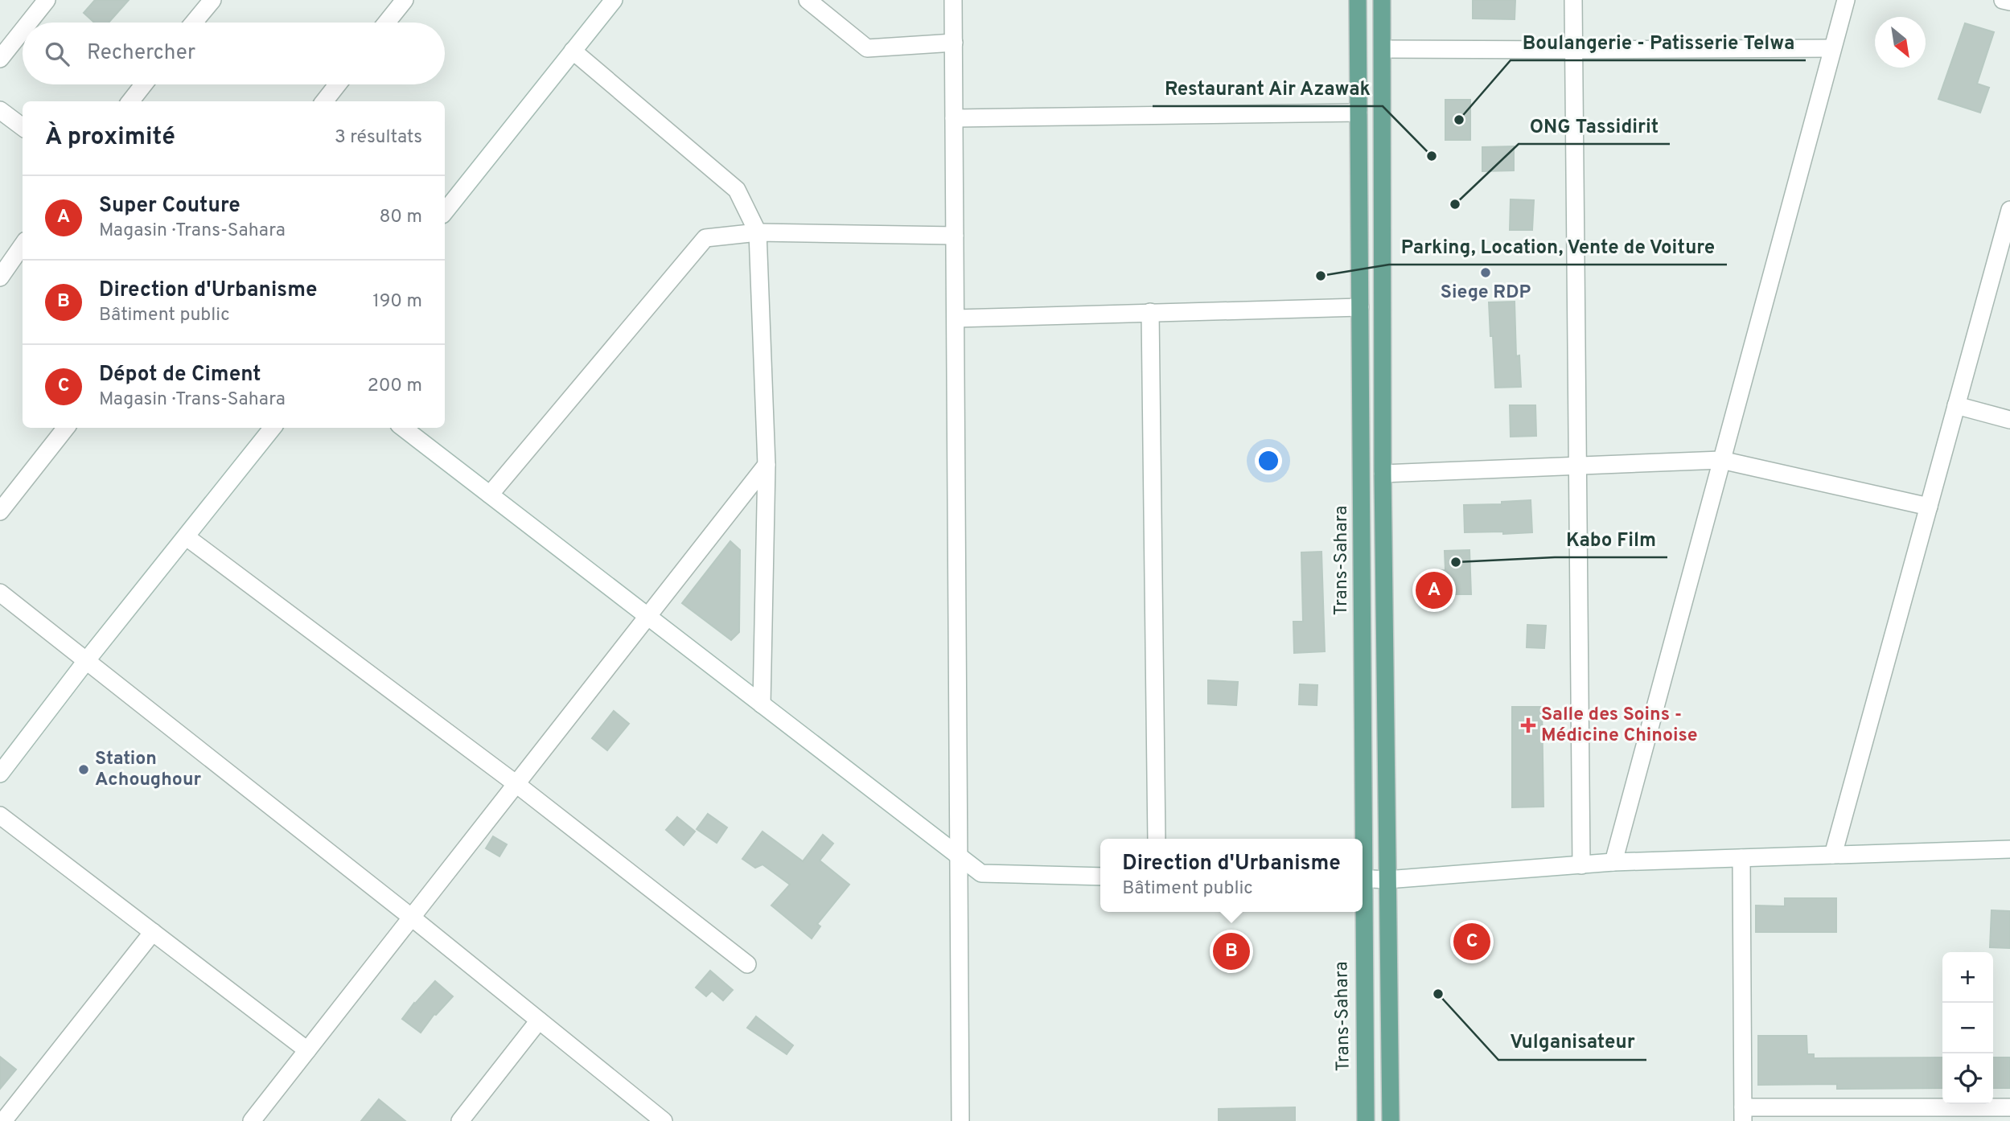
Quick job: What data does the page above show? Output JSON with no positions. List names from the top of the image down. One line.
{"streets":{"main road":["Trans-Sahara"]},"places":{"other":["Boulangerie - Patisserie Telwa","Restaurant Air Azawak","ONG Tassidirit","Siege RDP","Parking, Location, Vente de Voiture","Kabo Film","Station Achoughour","Vulganisateur"],"health":["Salle des Soins - Médicine Chinoise"]},"north":"bottom right","page":{"search":"Rechercher","heading":["À proximité","3 résultats"],"list":[{"mark":"A","name":"Super Couture","note":"Magasin · Trans-Sahara","value":"80 m"},{"mark":"B","name":"Direction d'Urbanisme","note":"Bâtiment public","value":"190 m"},{"mark":"C","name":"Dépot de Ciment","note":"Magasin · Trans-Sahara","value":"200 m"}],"pins":["A","C","B"],"popup":["Direction d'Urbanisme","Bâtiment public"],"map_buttons":["+","−"]}}
